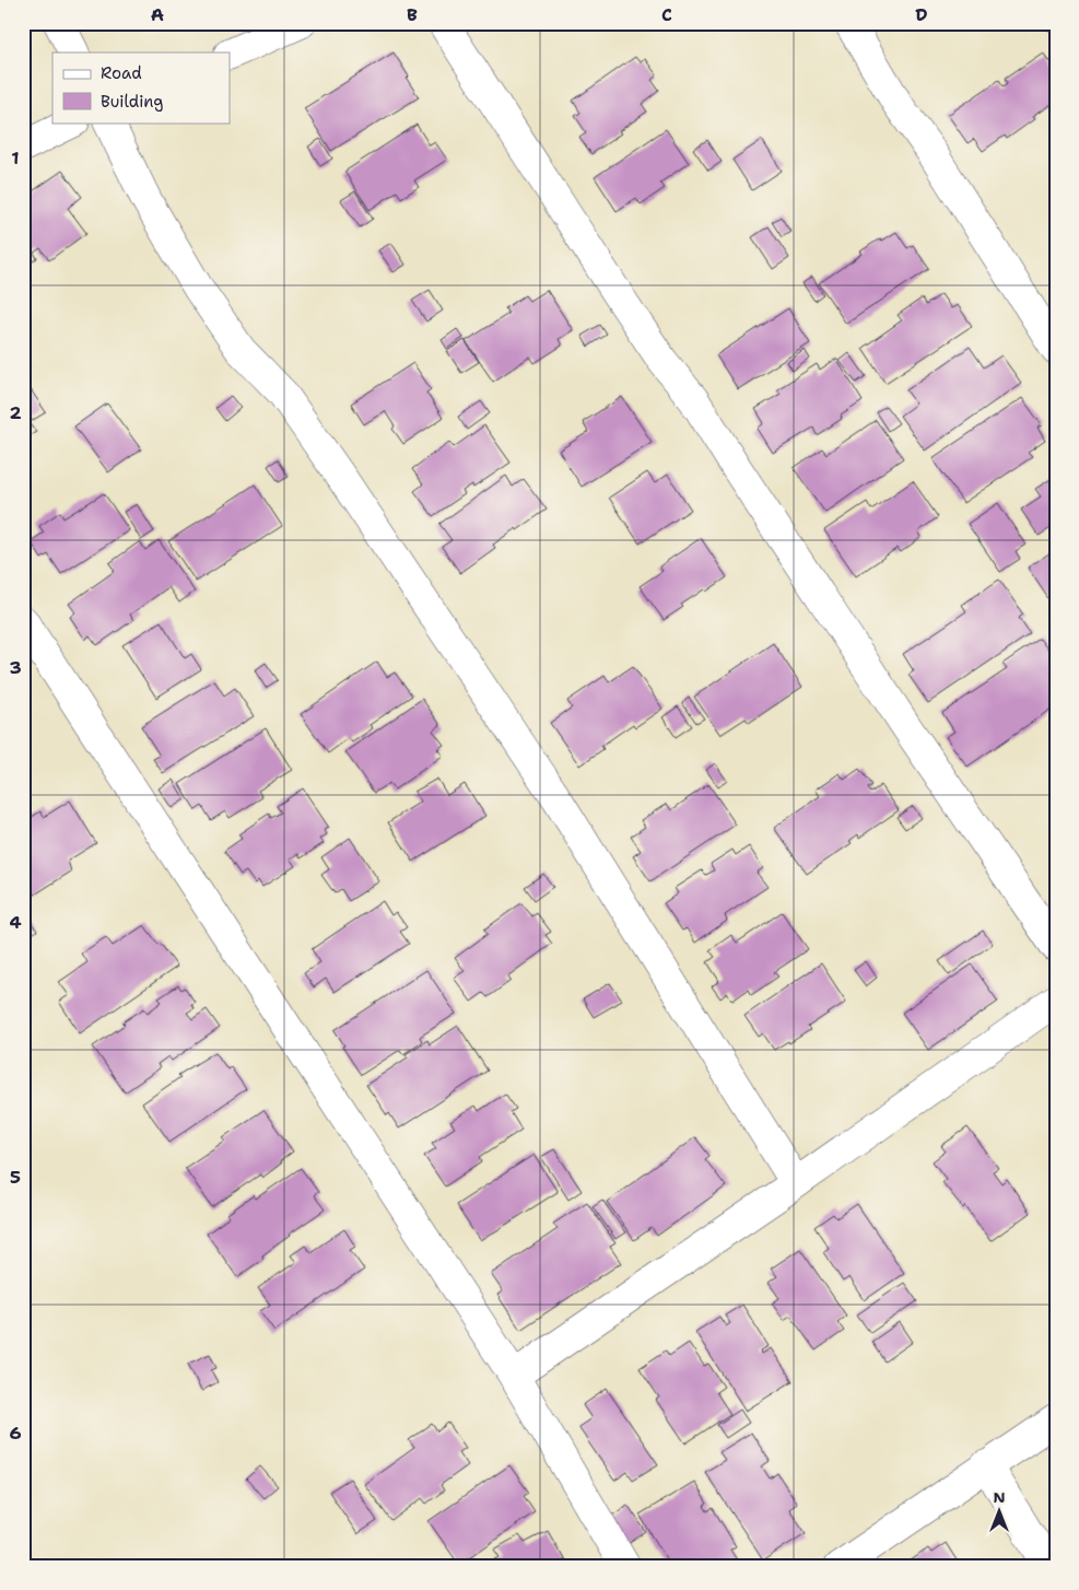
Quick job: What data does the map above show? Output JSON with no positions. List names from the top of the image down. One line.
{"legend":["Road","Building"],"north":"top","grid":{"columns":["A","B","C","D"],"rows":["1","2","3","4","5","6"]}}
